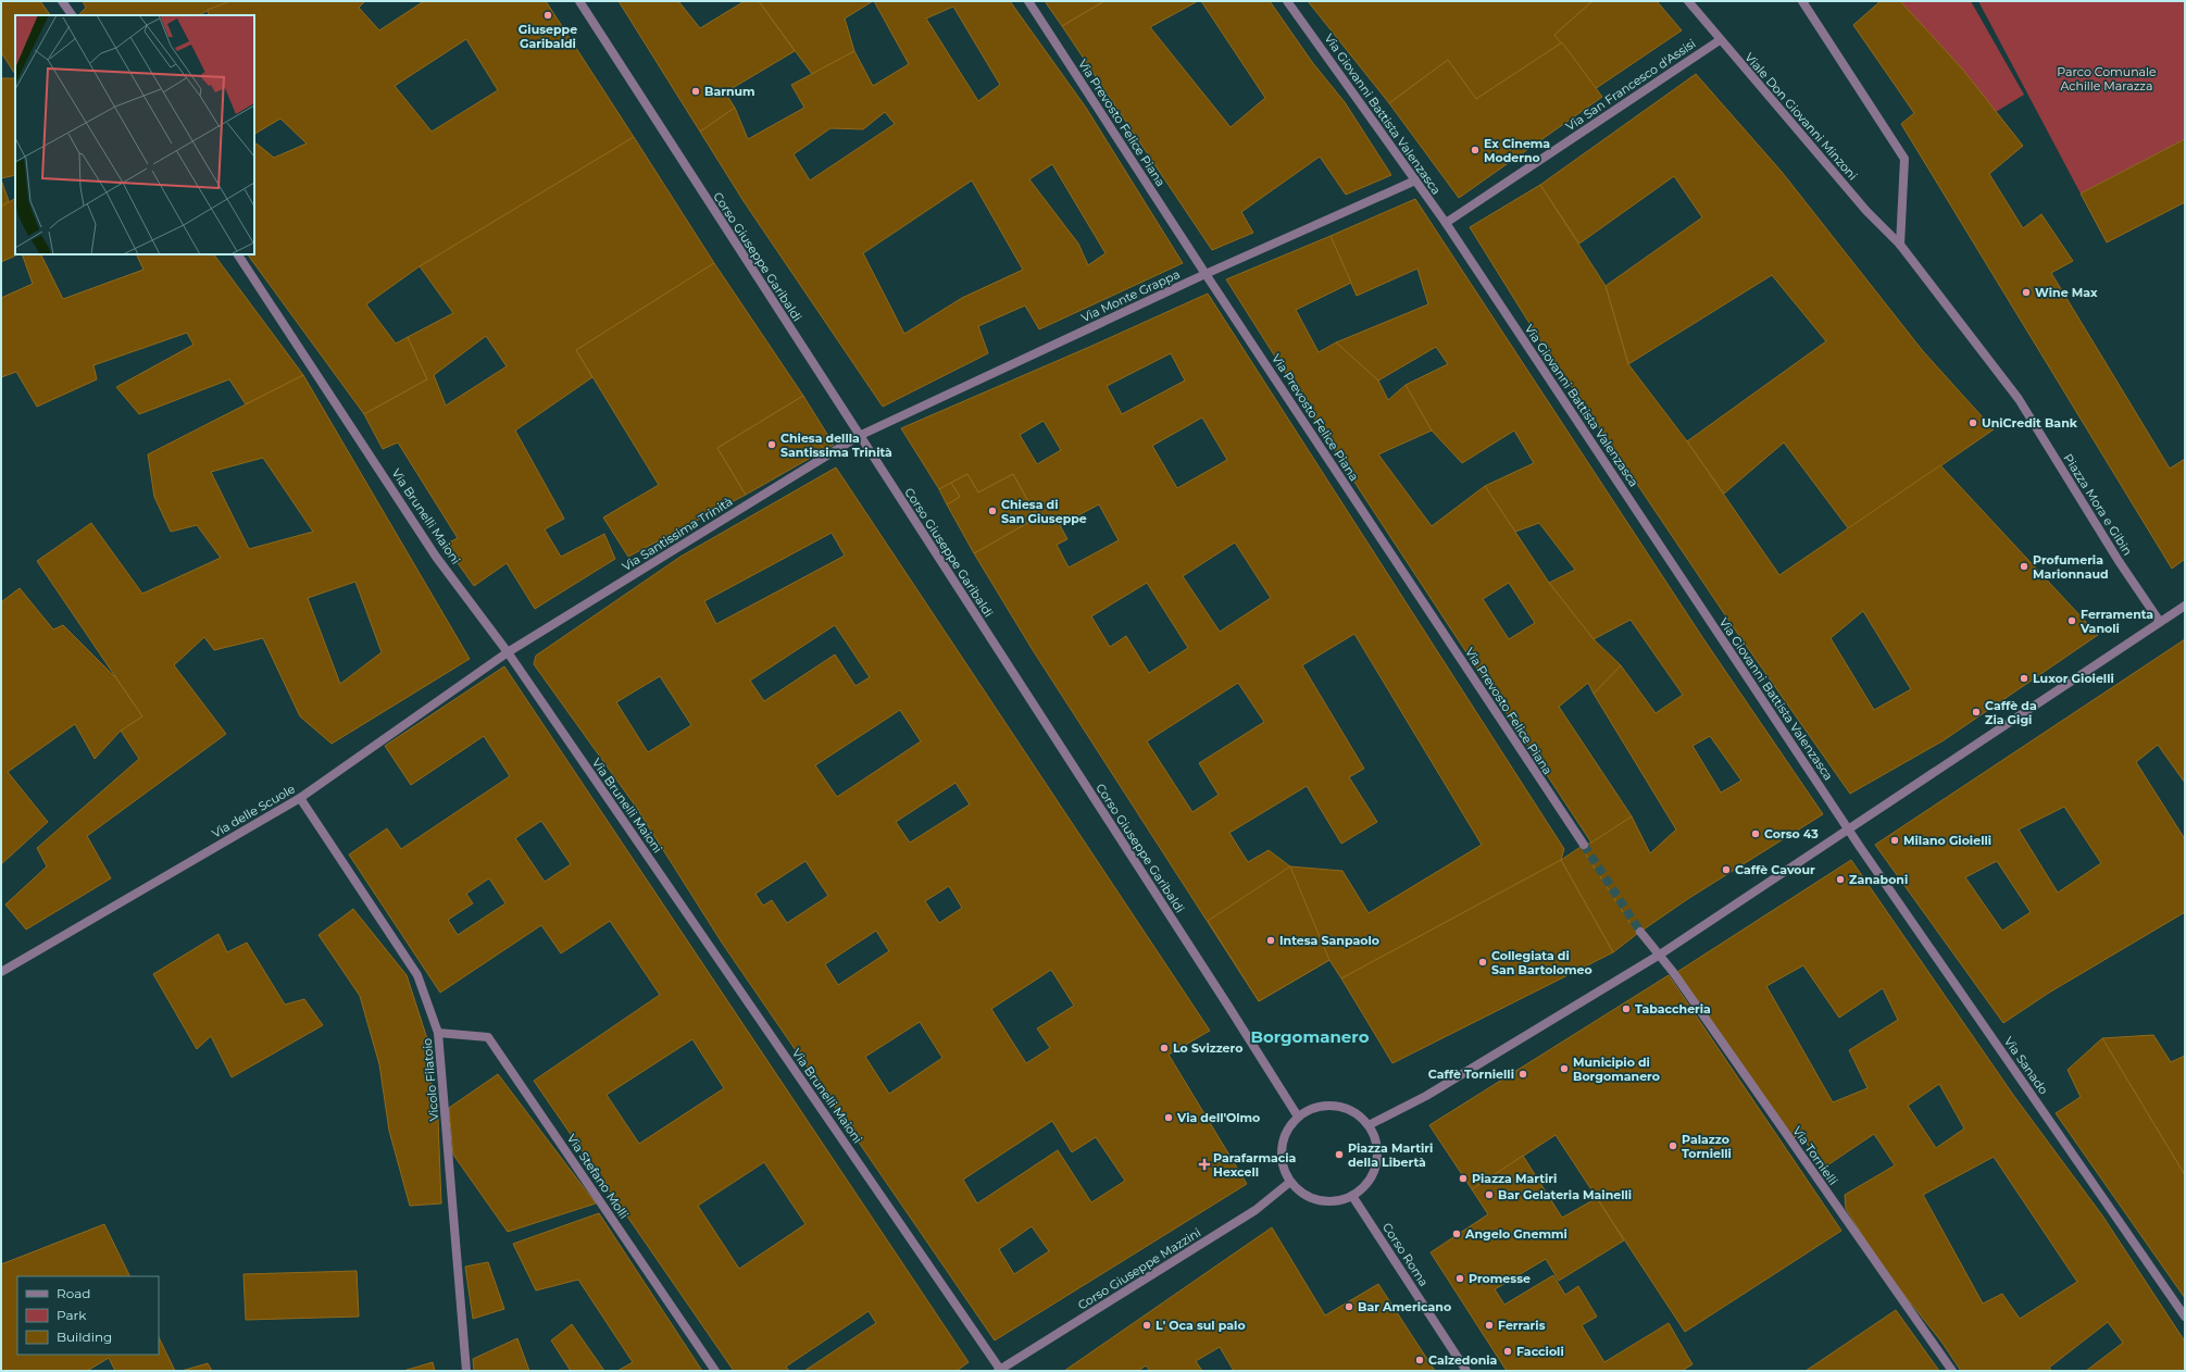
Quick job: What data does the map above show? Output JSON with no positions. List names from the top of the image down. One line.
{"streets":{"street":["Via San Francesco d'Assisi","Via Giovanni Battista Valenzasca","Viale Don Giovanni Minzoni","Via Prevosto Felice Piana","Corso Giuseppe Garibaldi","Via Monte Grappa","Piazza Mora e Gibin","Via Brunelli Maioni","Via Santissima Trinità","Via delle Scuole","Via Sanado","Vicolo Filatoio","Via Tornielli","Via Stefano Molli","Corso Roma","Corso Giuseppe Mazzini"]},"crossings":[["Via San Francesco d'Assisi","Via Giovanni Battista Valenzasca"],["Via San Francesco d'Assisi","Viale Don Giovanni Minzoni"],["Via Giovanni Battista Valenzasca","Via Monte Grappa"],["Via Giovanni Battista Valenzasca","Via Sanado"],["Viale Don Giovanni Minzoni","Piazza Mora e Gibin"],["Via Prevosto Felice Piana","Via Monte Grappa"],["Corso Giuseppe Garibaldi","Via Monte Grappa"],["Corso Giuseppe Garibaldi","Via Santissima Trinità"],["Corso Giuseppe Garibaldi","Corso Roma"],["Corso Giuseppe Garibaldi","Corso Giuseppe Mazzini"],["Via Monte Grappa","Via Santissima Trinità"],["Via Brunelli Maioni","Via Santissima Trinità"],["Via Brunelli Maioni","Via delle Scuole"],["Via Brunelli Maioni","Corso Giuseppe Mazzini"],["Via Santissima Trinità","Via delle Scuole"],["Via delle Scuole","Vicolo Filatoio"],["Vicolo Filatoio","Via Stefano Molli"],["Corso Roma","Corso Giuseppe Mazzini"]],"districts":["Borgomanero"],"parks":["Parco Comunale Achille Marazza"],"places":{"other":["Giuseppe Garibaldi","Barnum","Ex Cinema Moderno","Wine Max","UniCredit Bank","Chiesa dellla Santissima Trinità","Chiesa di San Giuseppe","Profumeria Marionnaud","Ferramenta Vanoli","Luxor Gioielli","Caffè da Zia Gigi","Corso 43","Milano Gioielli","Caffè Cavour","Zanaboni","Intesa Sanpaolo","Collegiata di San Bartolomeo","Tabaccheria","Lo Svizzero","Municipio di Borgomanero","Caffè Tornielli","Via dell'Olmo","Palazzo Tornielli","Piazza Martiri della Libertà","Piazza Martiri","Bar Gelateria Mainelli","Angelo Gnemmi","Promesse","Bar Americano","L' Oca sul palo","Ferraris","Faccioli","Calzedonia"],"health":["Parafarmacia Hexcell"]},"legend":["Road","Park","Building"]}
